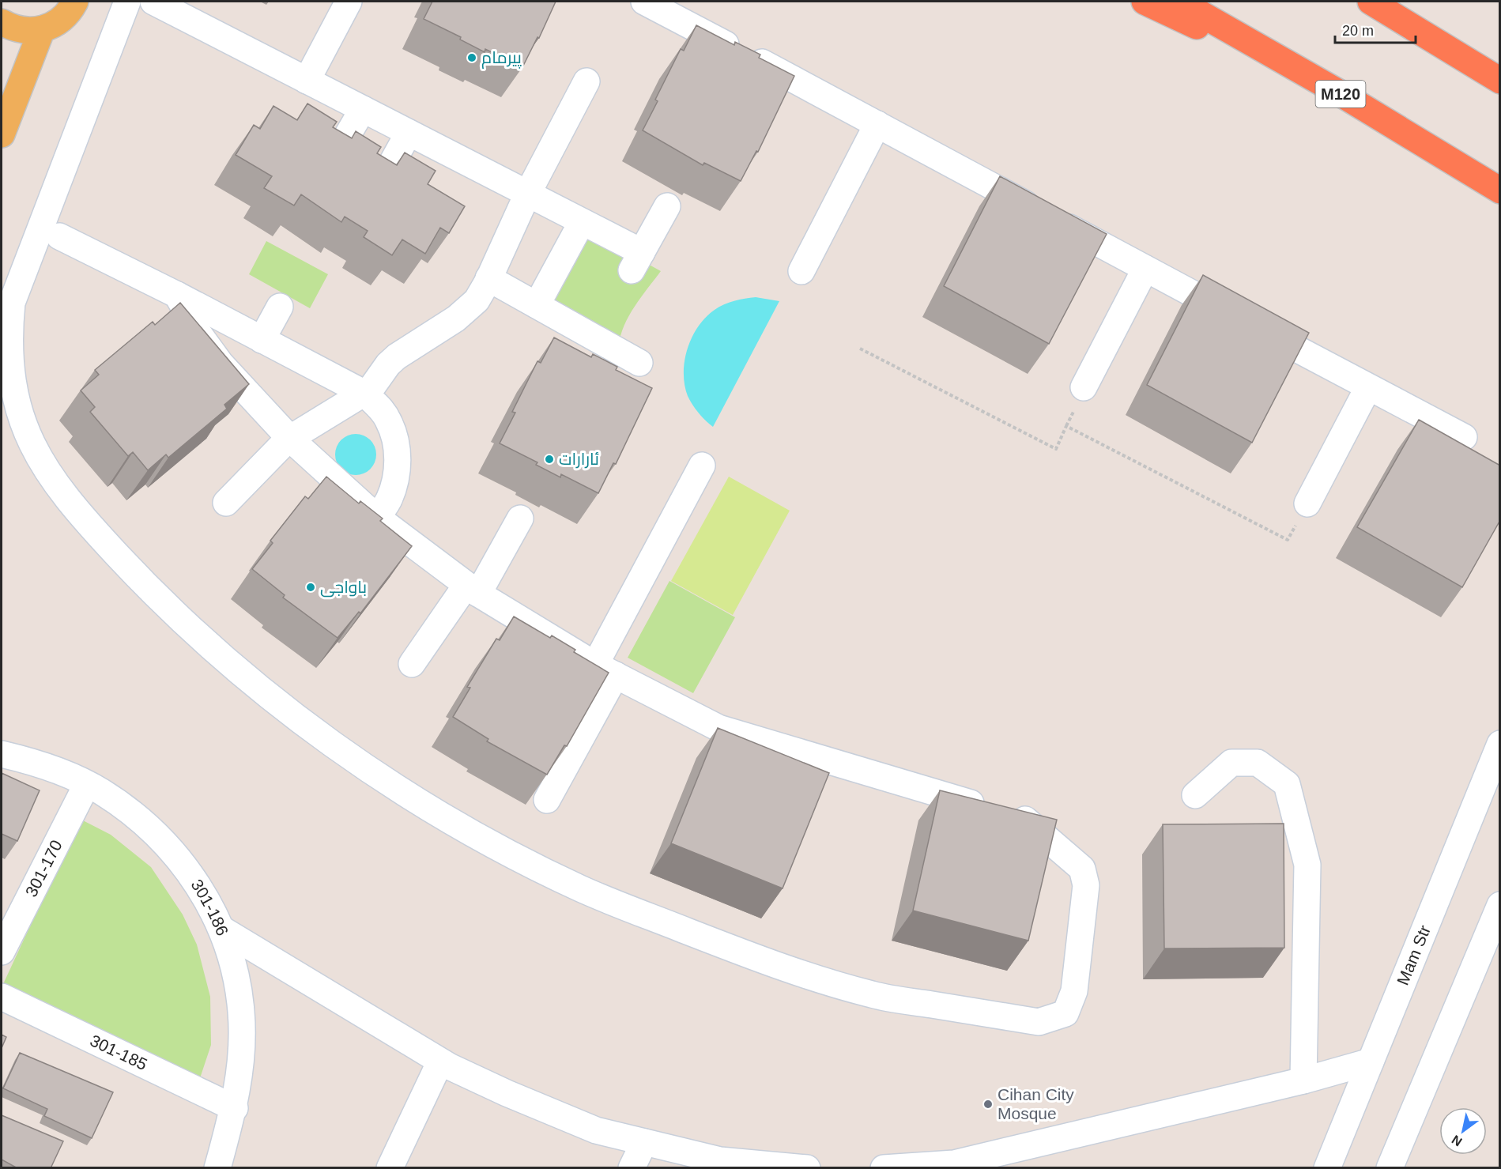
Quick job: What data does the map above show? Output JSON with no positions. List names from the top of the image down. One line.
{"streets":{"highway":["M120"],"street":["301-170","301-186","Mam Str","301-185"]},"crossings":[["301-170","301-186"],["301-186","301-185"]],"places":["پیرمام","ئارارات","باواجی","Cihan City Mosque"],"scale_bar":"20 m","north":"bottom left"}
